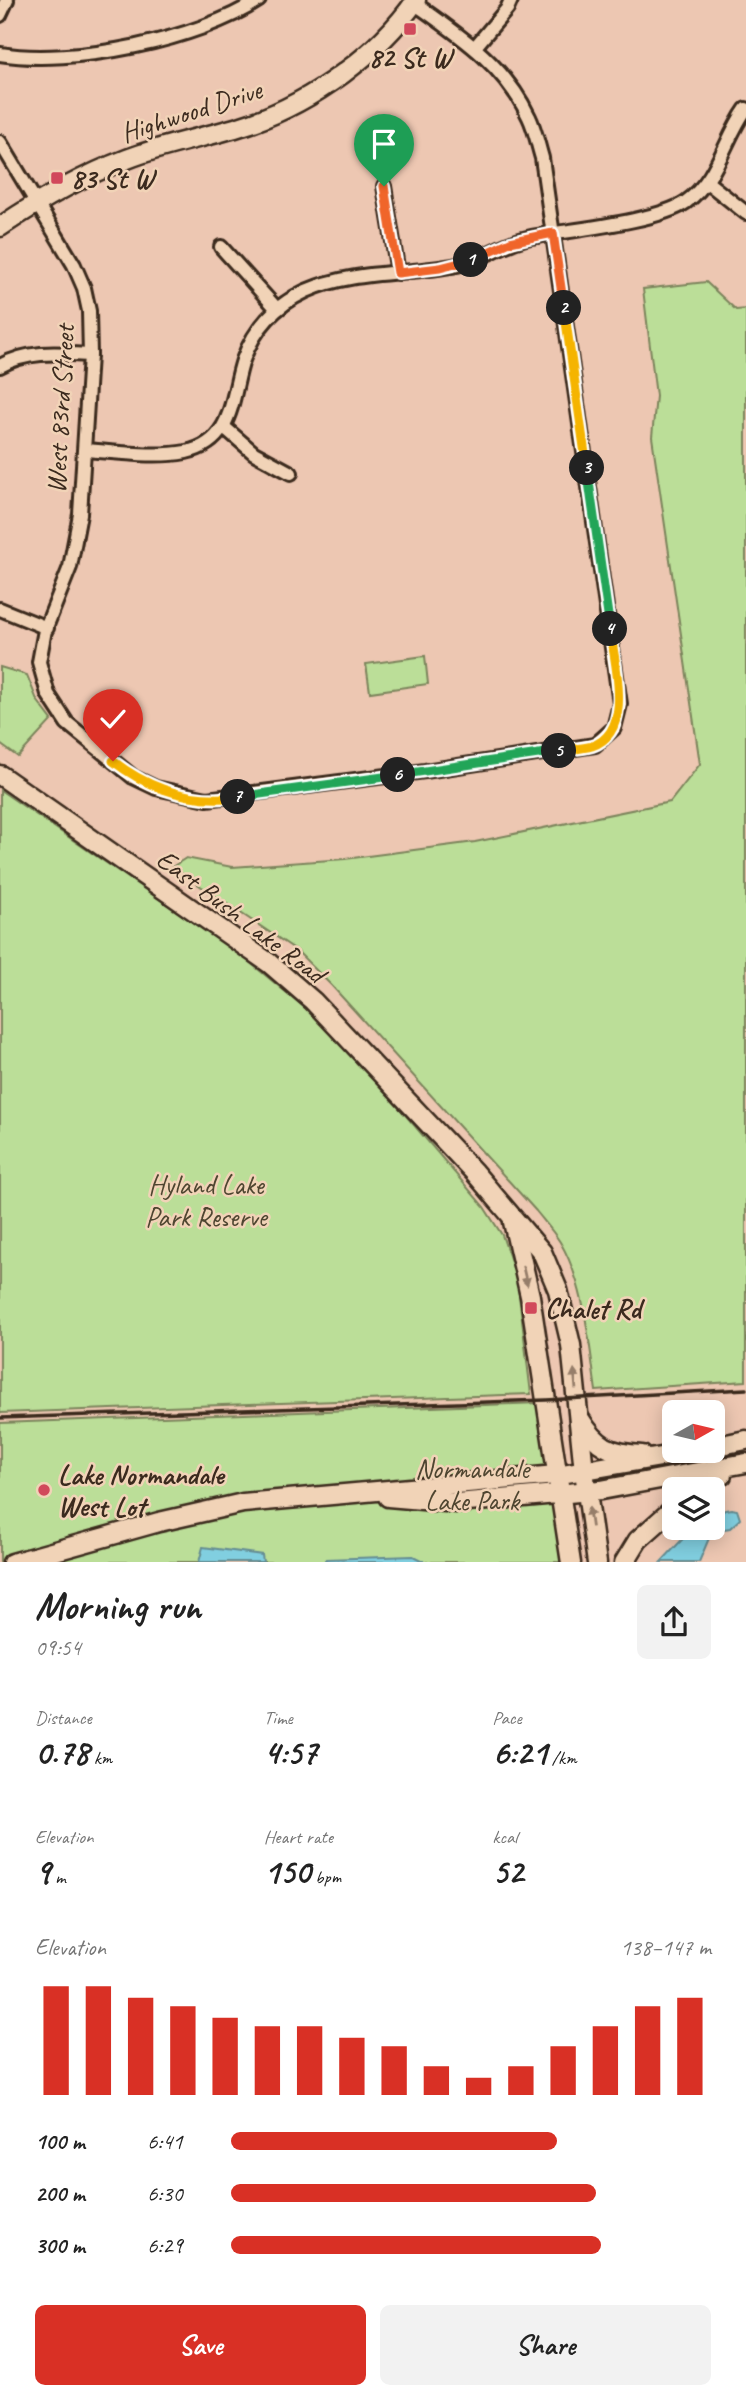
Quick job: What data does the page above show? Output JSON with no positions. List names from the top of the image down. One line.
{"streets":{"street":["Highwood Drive","West 83rd Street","East Bush Lake Road"]},"crossings":[["Highwood Drive","West 83rd Street"]],"parks":["Hyland Lake Park Reserve","Normandale Lake Park"],"places":{"transit":["82 St W","83 St W","Chalet Rd"],"other":["Lake Normandale West Lot"]},"north":"right","page":{"pins":["1","2","3","4","5","6","7"],"heading":["Morning run","09:54"],"stats":[["Distance","0.78 km"],["Time","4:57"],["Pace","6:21 /km"],["Elevation","9 m"],["Heart rate","150 bpm"],["kcal","52"]],"chart":["Elevation","138–147 m"],"list":[{"name":"100 m","note":"6:41"},{"name":"200 m","note":"6:30"},{"name":"300 m","note":"6:29"}],"buttons":["Save","Share"]}}
